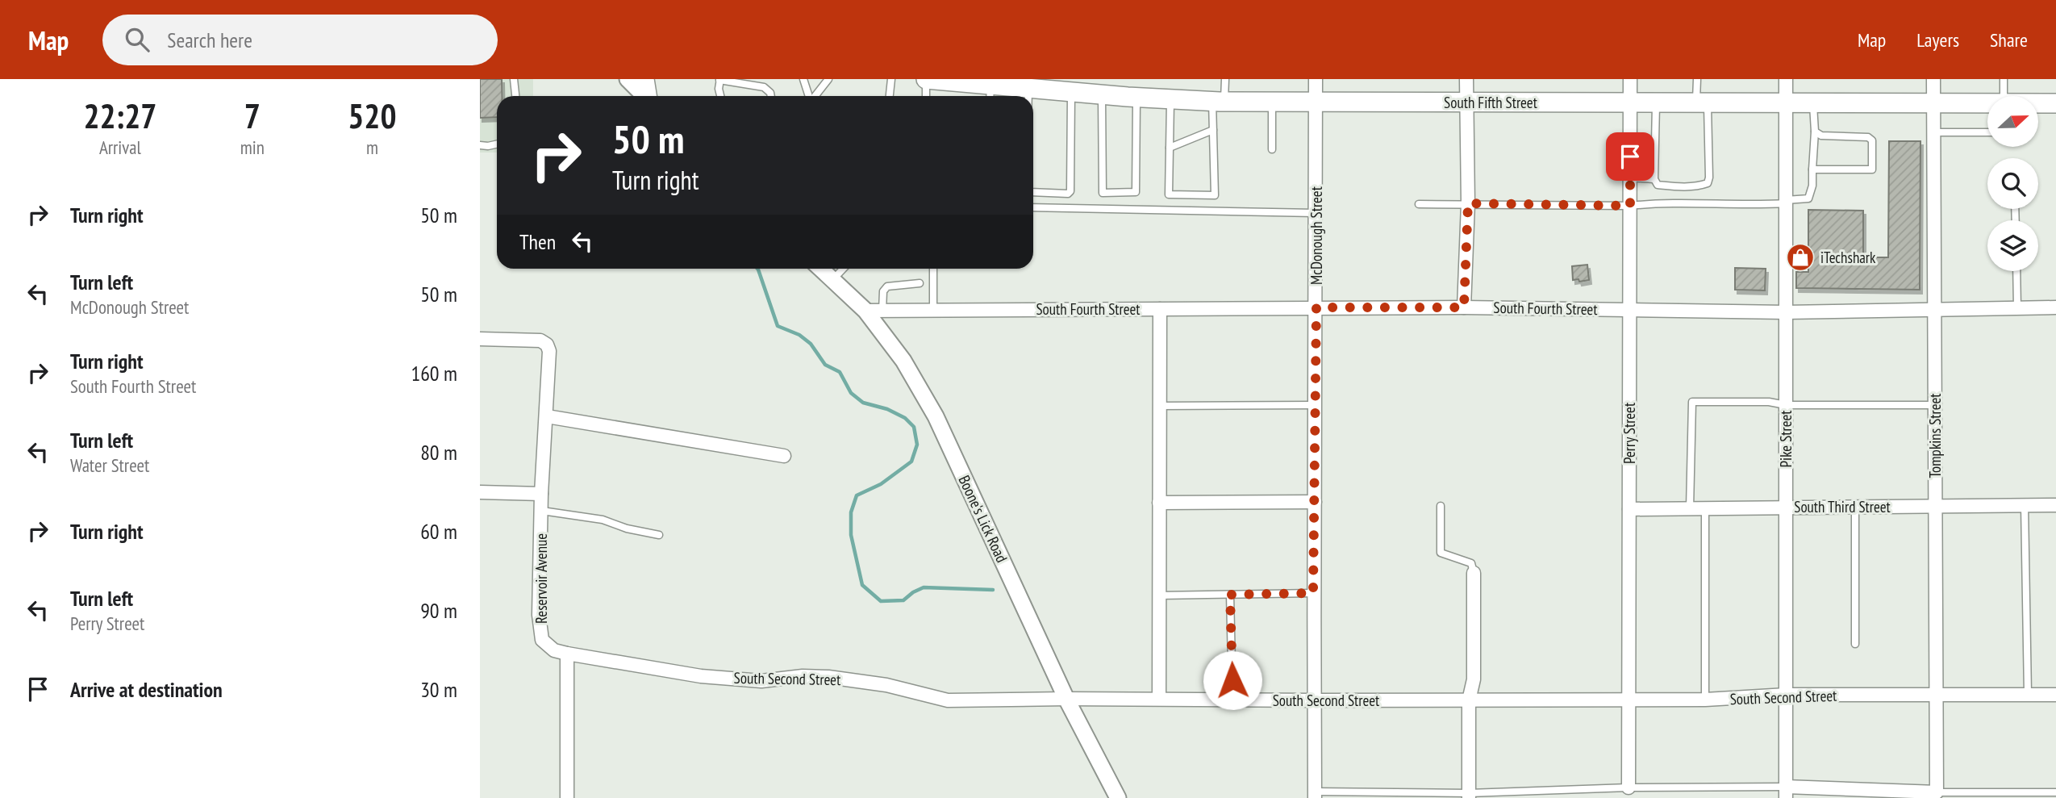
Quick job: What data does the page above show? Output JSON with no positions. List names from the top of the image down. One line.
{"streets":{"main road":["South Fifth Street"],"street":["McDonough Street","South Fourth Street","Perry Street","Tompkins Street","Pike Street","South Third Street","Boone's Lick Road","Reservoir Avenue","South Second Street"]},"crossings":[["South Fifth Street","McDonough Street"],["South Fifth Street","Perry Street"],["South Fifth Street","Tompkins Street"],["South Fifth Street","Pike Street"],["McDonough Street","South Fourth Street"],["McDonough Street","South Second Street"],["South Fourth Street","Perry Street"],["South Fourth Street","Tompkins Street"],["South Fourth Street","Pike Street"],["South Fourth Street","Boone's Lick Road"],["Perry Street","South Third Street"],["Perry Street","South Second Street"],["Tompkins Street","South Third Street"],["Tompkins Street","South Second Street"],["Pike Street","South Third Street"],["Pike Street","South Second Street"],["Boone's Lick Road","South Second Street"],["Reservoir Avenue","South Second Street"]],"places":{"shop":["iTechshark"]},"north":"right","page":{"header":"Map","search":"Search here","nav":["Map","Layers","Share"],"eta":["22:27","Arrival","7","min","520","m"],"turn":["50 m","Turn right"],"list":[{"name":"Turn right","value":"50 m"},{"name":"Turn left","note":"McDonough Street","value":"50 m"},{"name":"Turn right","note":"South Fourth Street","value":"160 m"},{"name":"Turn left","note":"Water Street","value":"80 m"},{"name":"Turn right","value":"60 m"},{"name":"Turn left","note":"Perry Street","value":"90 m"},{"name":"Arrive at destination","value":"30 m"}],"then":"Then"}}
